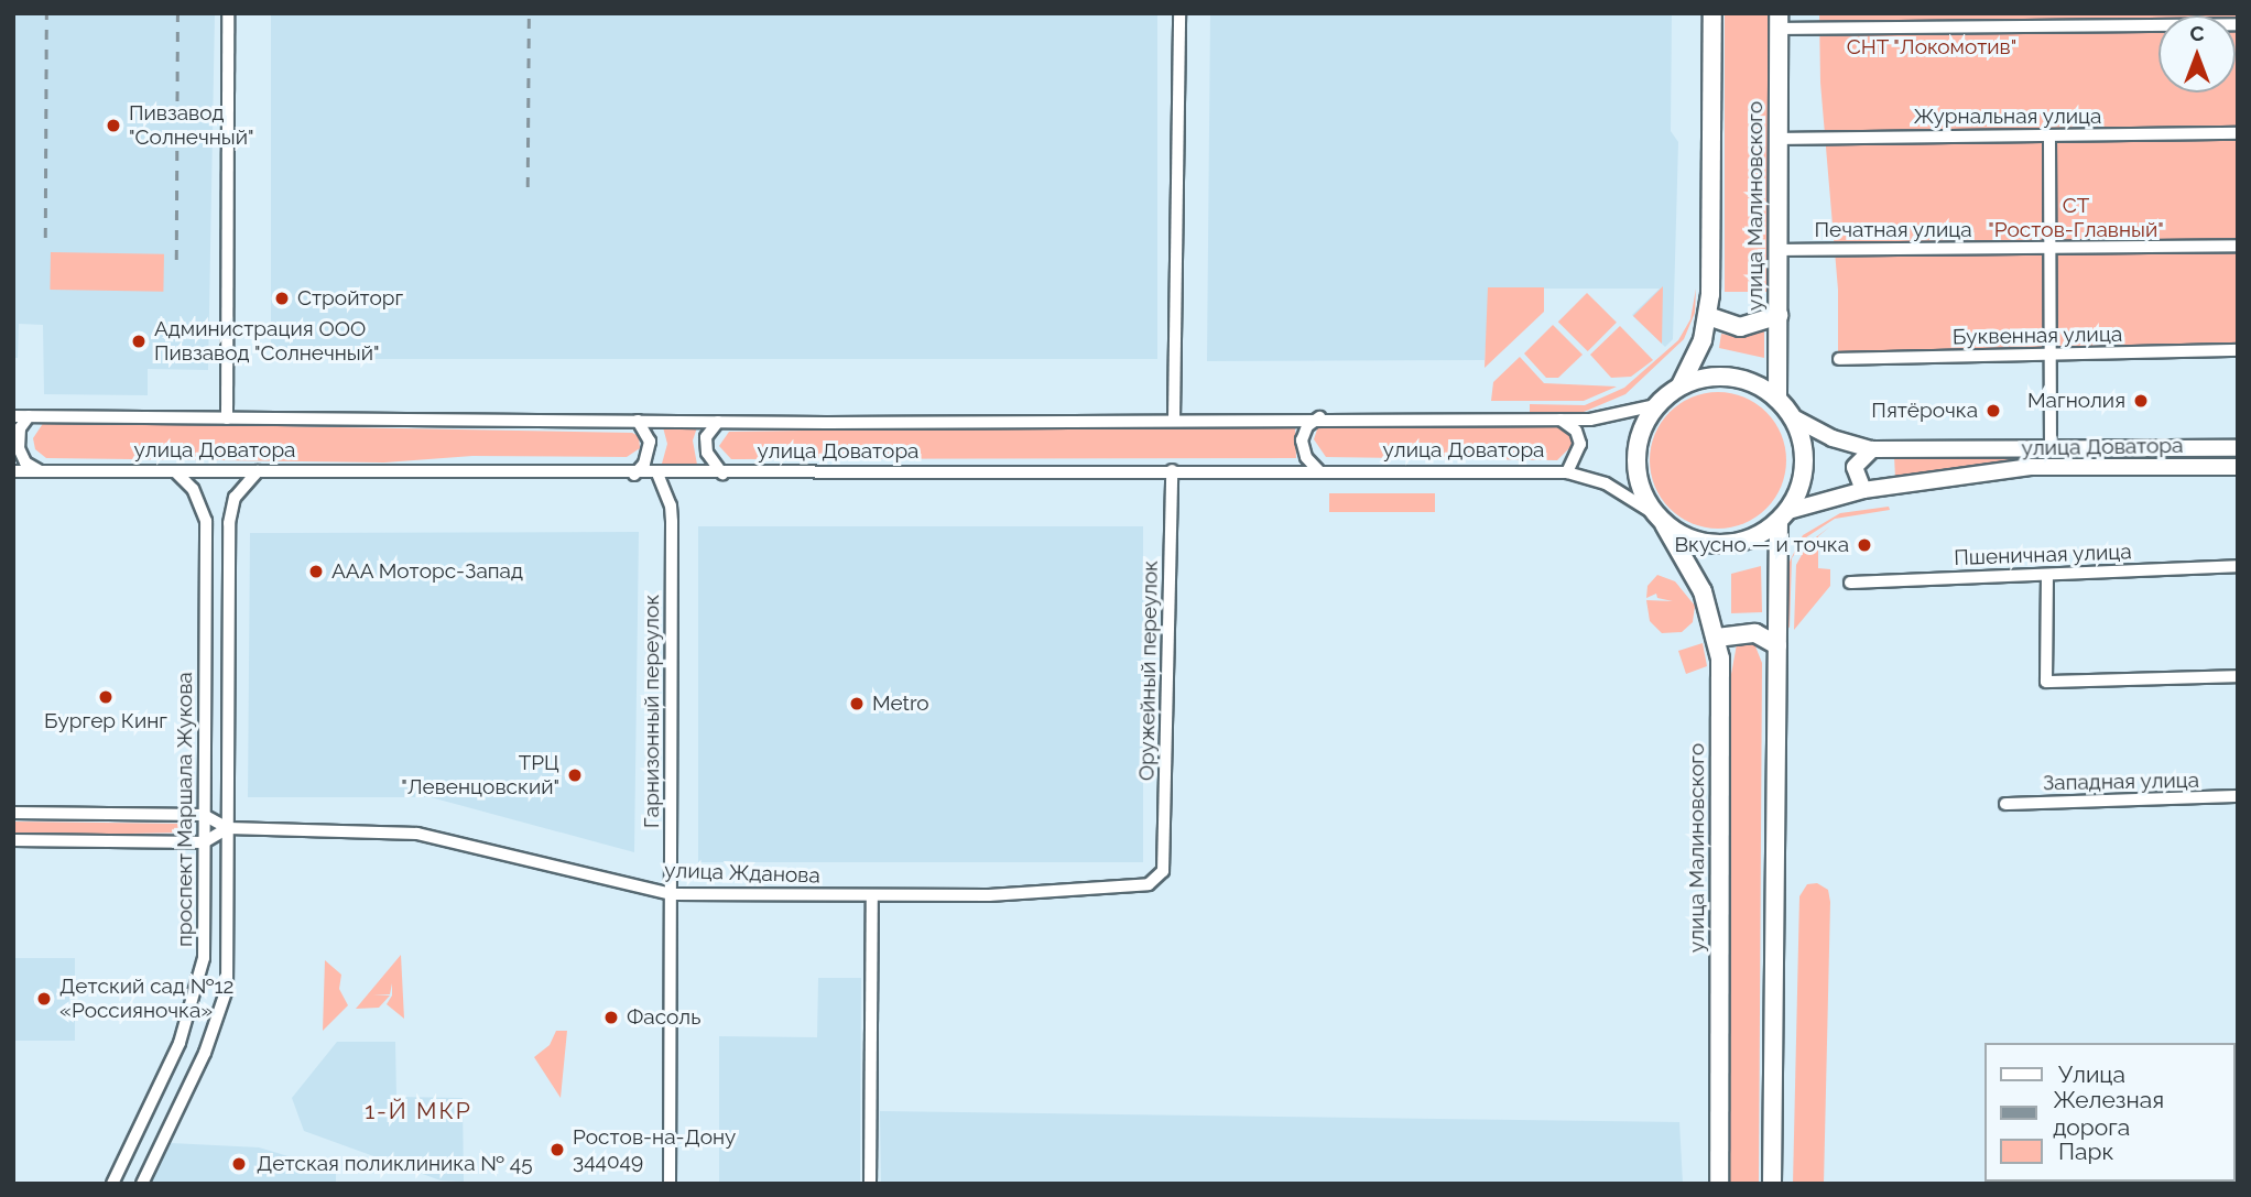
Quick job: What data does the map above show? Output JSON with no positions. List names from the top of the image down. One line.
{"streets":{"highway":["улица Малиновского"],"main road":["улица Доватора"],"street":["Журнальная улица","Печатная улица","Буквенная улица","Пшеничная улица","Оружейный переулок","Гарнизонный переулок","Западная улица","проспект Маршала Жукова","улица Жданова"]},"crossings":[["Журнальная улица","улица Малиновского"],["улица Малиновского","Печатная улица"],["улица Малиновского","улица Доватора"],["улица Доватора","Оружейный переулок"],["улица Доватора","Гарнизонный переулок"],["улица Доватора","проспект Маршала Жукова"],["Оружейный переулок","улица Жданова"],["Гарнизонный переулок","улица Жданова"],["проспект Маршала Жукова","улица Жданова"]],"districts":["1-Й МКР"],"parks":["СНТ \"Локомотив\"","СТ \"Ростов-Главный\""],"places":["Пивзавод \"Солнечный\"","Стройторг","Администрация ООО Пивзавод \"Солнечный\"","Магнолия","Пятёрочка","Вкусно — и точка","ААА Моторс-Запад","Бургер Кинг","Metro","ТРЦ \"Левенцовский\"","Детский сад №12 «Россияночка»","Фасоль","Ростов-на-Дону 344049","Детская поликлиника № 45"],"legend":["Улица","Железная дорога","Парк"],"north":"top"}
